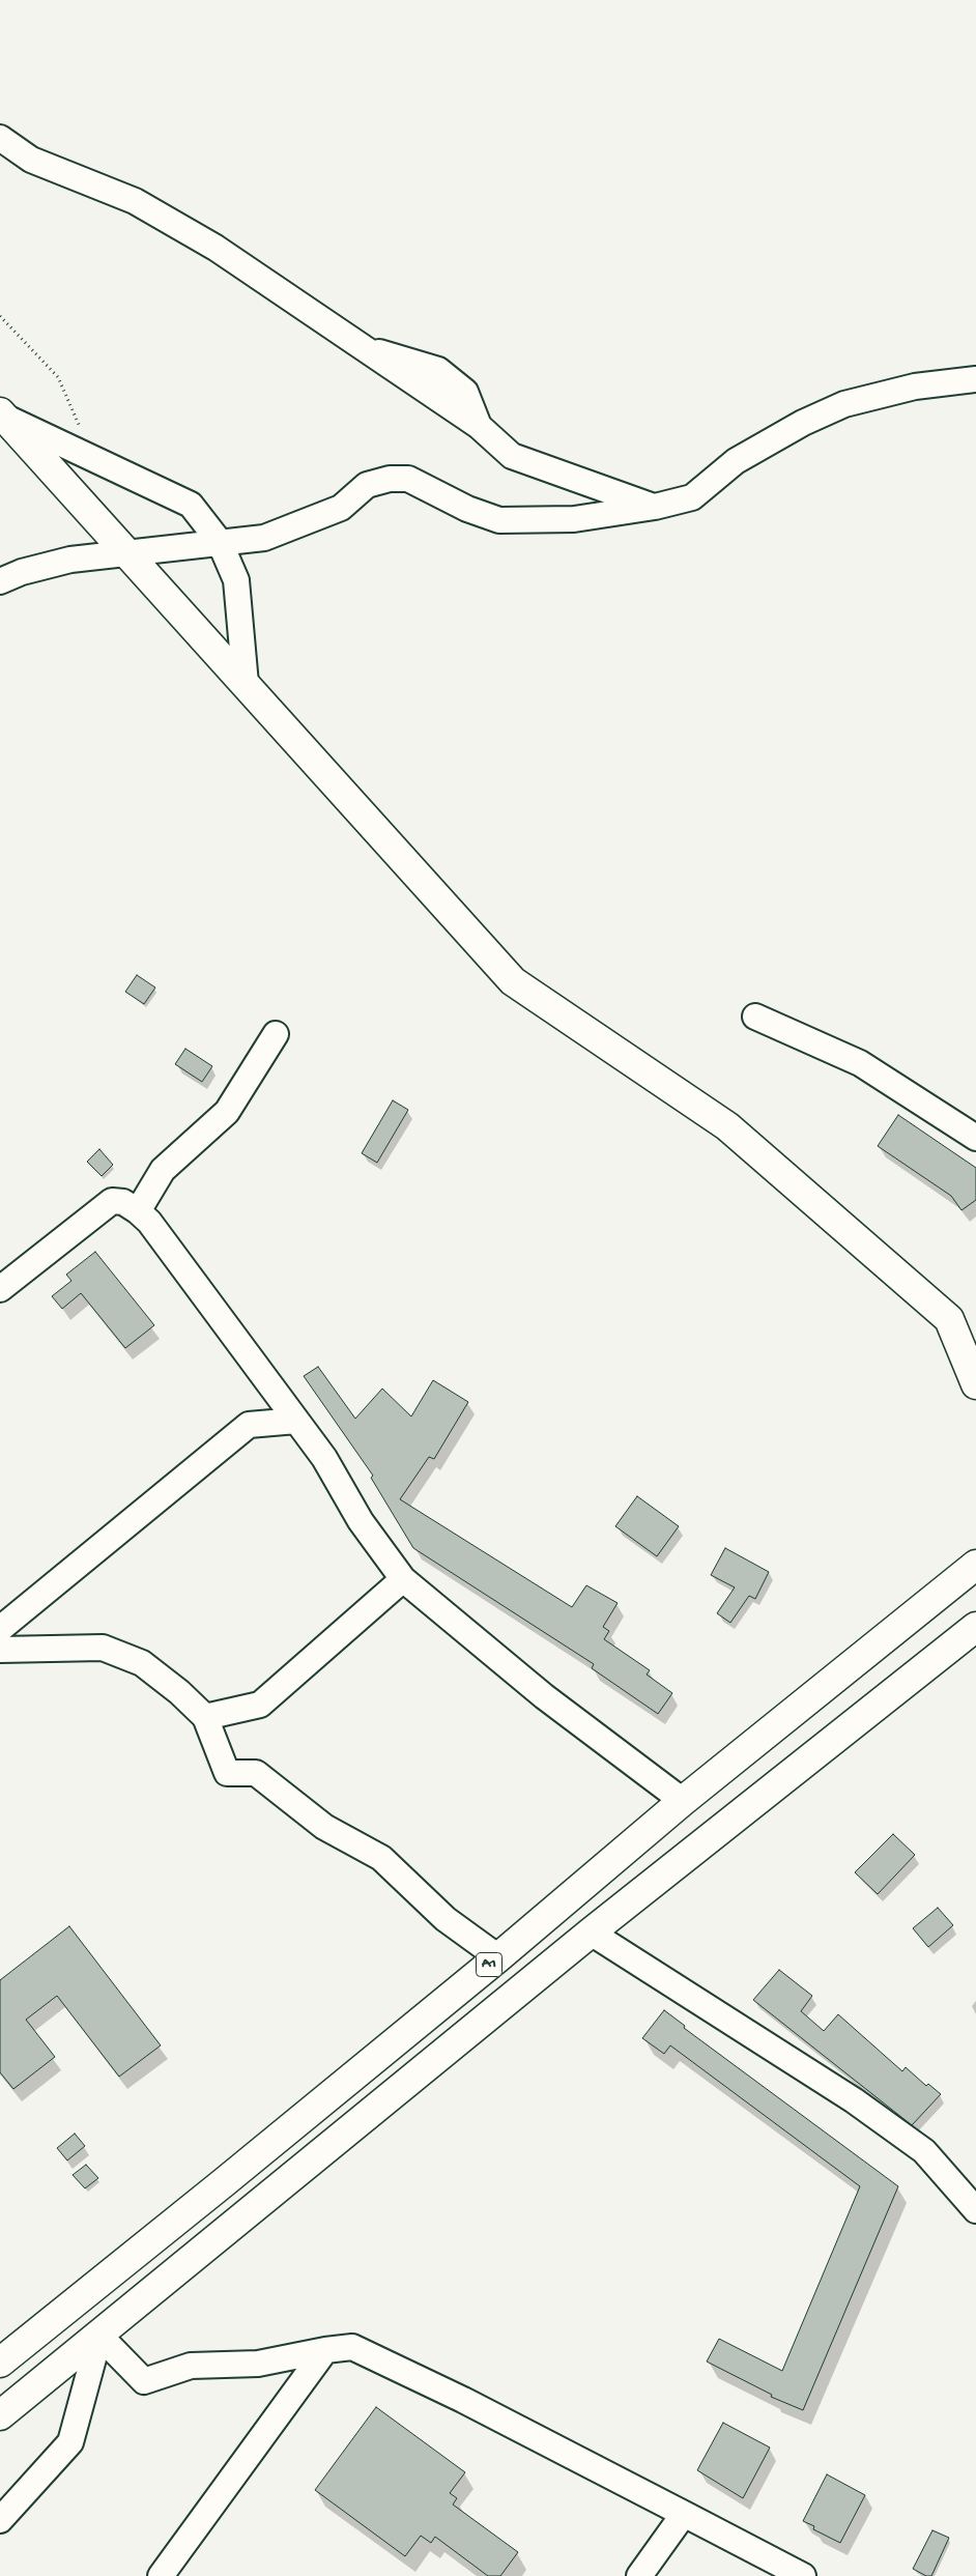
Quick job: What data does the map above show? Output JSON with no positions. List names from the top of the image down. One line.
{"streets":{"main road":["A1"]}}
